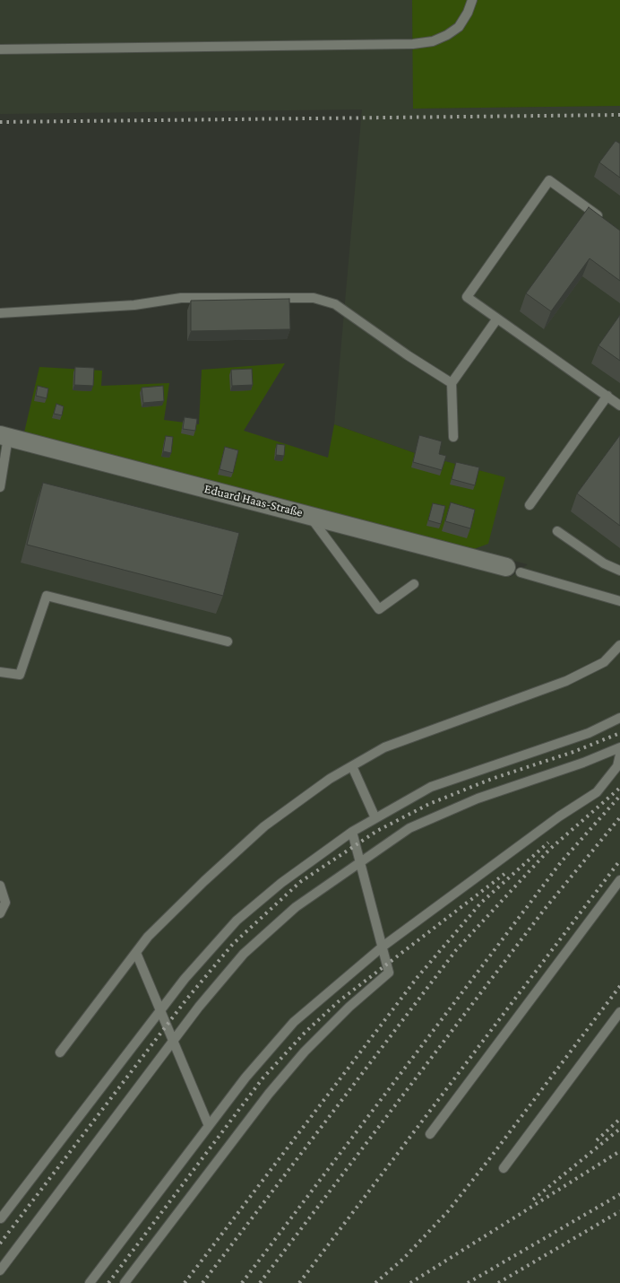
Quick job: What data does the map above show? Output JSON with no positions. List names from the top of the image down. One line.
{"streets":{"street":["Eduard Haas-Straße"]}}
